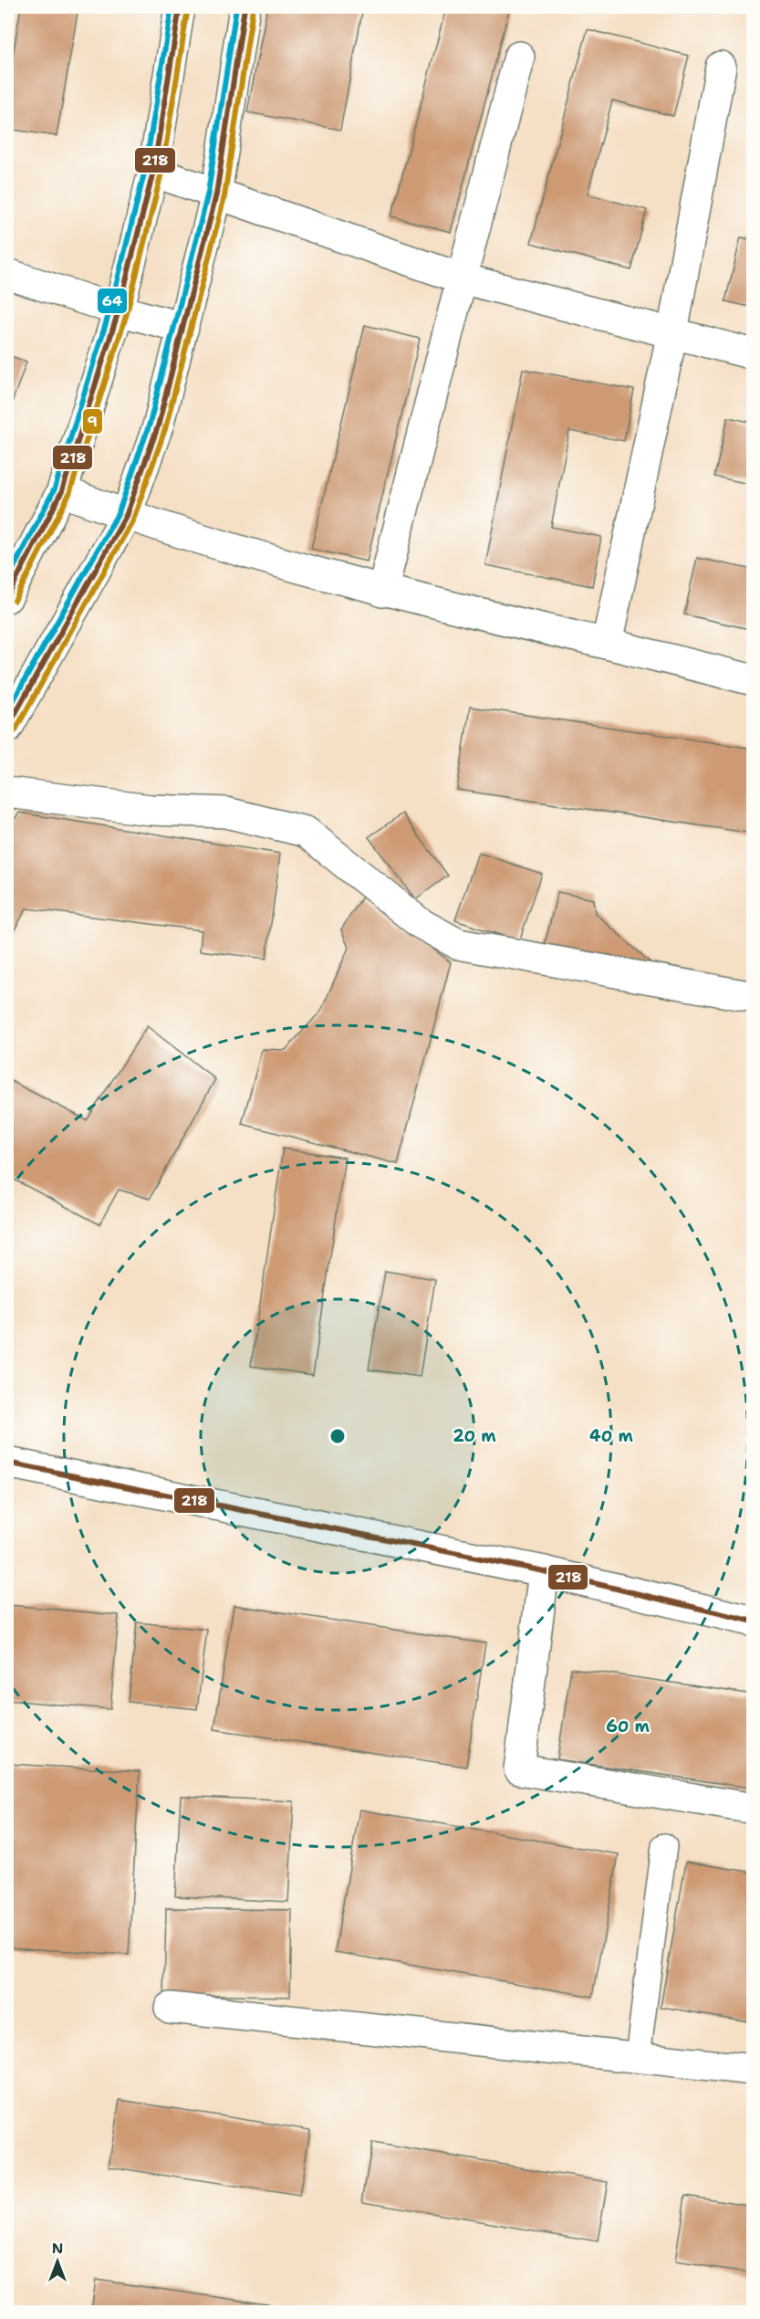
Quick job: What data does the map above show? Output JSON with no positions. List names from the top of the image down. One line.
{"lines":["transit line 218","transit line 64","transit line 9"],"north":"top","rings":["20 m","40 m","60 m"]}
